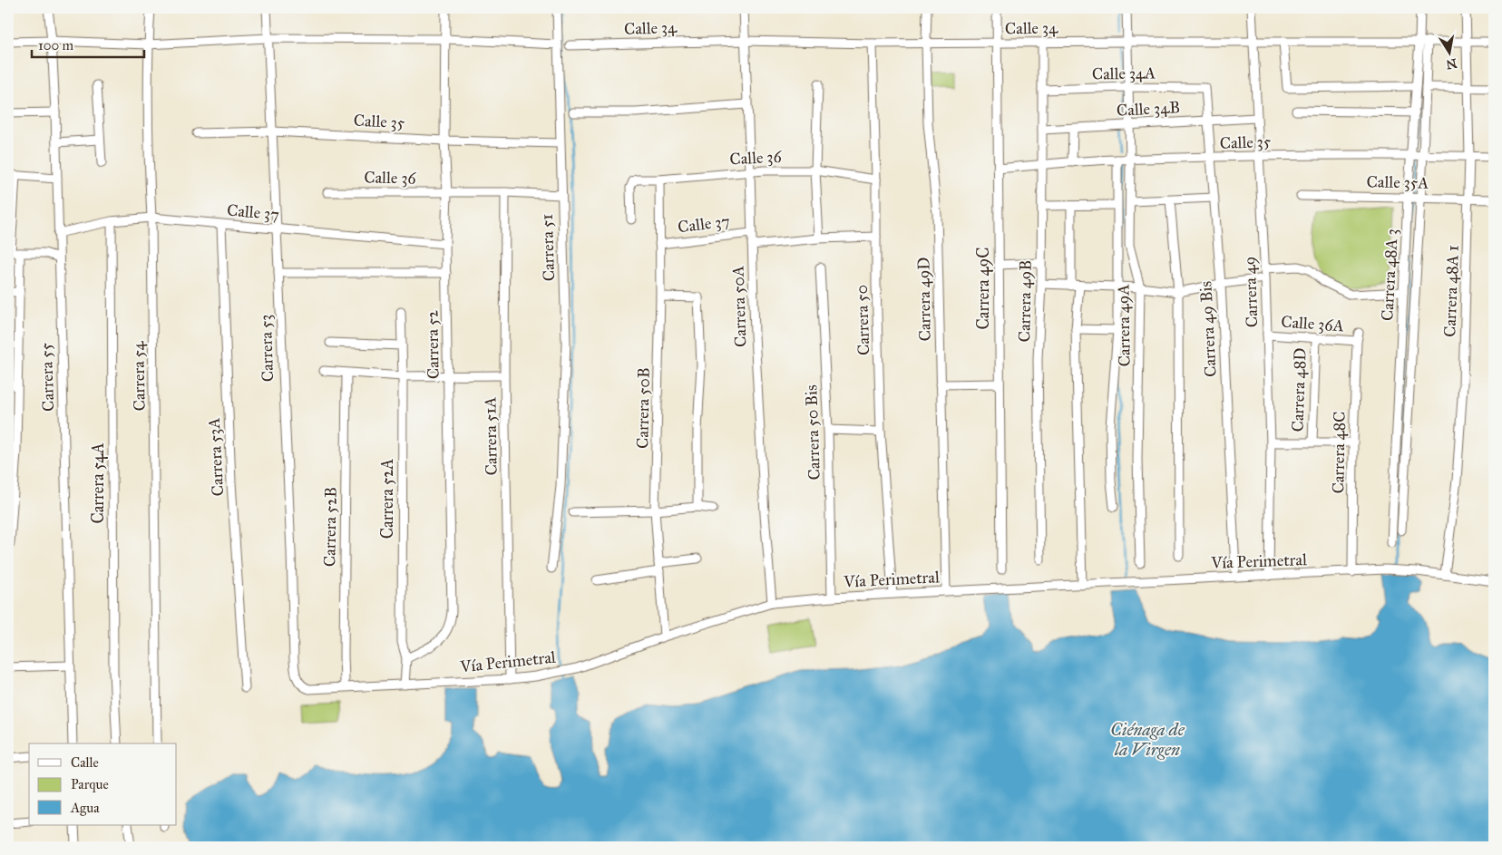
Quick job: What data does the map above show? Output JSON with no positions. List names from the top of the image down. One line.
{"streets":{"street":["Calle 34","Calle 34A","Calle 34B","Calle 35","Calle 36","Calle 35A","Calle 37","Carrera 51","Carrera 48A 3","Carrera 49C","Carrera 48A 1","Carrera 49","Carrera 49D","Carrera 49B","Carrera 50A","Carrera 50","Calle 36A","Carrera 49A","Carrera 49 Bis","Carrera 52","Carrera 53","Carrera 54","Carrera 55","Carrera 48D","Carrera 50B","Carrera 50 Bis","Carrera 51A","Carrera 48C","Carrera 53A","Carrera 54A","Carrera 52A","Carrera 52B","Vía Perimetral"]},"crossings":[["Calle 34","Carrera 48A 3"],["Calle 34","Carrera 49C"],["Calle 34","Carrera 48A 1"],["Calle 34","Carrera 49"],["Calle 34","Carrera 49D"],["Calle 34","Carrera 49B"],["Calle 34","Carrera 50A"],["Calle 34","Carrera 50"],["Calle 34","Carrera 49A"],["Calle 34A","Carrera 49B"],["Calle 34A","Carrera 49A"],["Calle 34A","Carrera 49 Bis"],["Calle 34B","Carrera 49"],["Calle 34B","Carrera 49B"],["Calle 34B","Carrera 49A"],["Calle 34B","Carrera 49 Bis"],["Calle 35","Carrera 51"],["Calle 35","Carrera 48A 3"],["Calle 35","Carrera 49C"],["Calle 35","Carrera 48A 1"],["Calle 35","Carrera 49"],["Calle 35","Carrera 49B"],["Calle 35","Carrera 49A"],["Calle 35","Carrera 49 Bis"],["Calle 35","Carrera 52"],["Calle 35","Carrera 53"],["Calle 36","Carrera 51"],["Calle 36","Carrera 50A"],["Calle 36","Carrera 50"],["Calle 36","Carrera 52"],["Calle 36","Carrera 50B"],["Calle 36","Carrera 51A"],["Calle 35A","Carrera 48A 3"],["Calle 35A","Carrera 48A 1"],["Calle 37","Carrera 50A"],["Calle 37","Carrera 52"],["Calle 37","Carrera 53"],["Calle 37","Carrera 54"],["Calle 37","Carrera 55"],["Calle 37","Carrera 50B"],["Calle 37","Carrera 53A"],["Calle 37","Carrera 54A"],["Carrera 48A 1","Vía Perimetral"],["Carrera 49","Calle 36A"],["Carrera 49","Vía Perimetral"],["Carrera 49D","Vía Perimetral"],["Carrera 50A","Vía Perimetral"],["Carrera 50","Vía Perimetral"],["Calle 36A","Carrera 48D"],["Calle 36A","Carrera 48C"],["Carrera 52","Carrera 52A"],["Carrera 53","Vía Perimetral"],["Carrera 50B","Vía Perimetral"],["Carrera 50 Bis","Vía Perimetral"],["Carrera 51A","Vía Perimetral"],["Carrera 48C","Vía Perimetral"],["Carrera 52A","Vía Perimetral"],["Carrera 52B","Vía Perimetral"]],"water":["Ciénaga de la Virgen"],"legend":["Calle","Parque","Agua"],"scale_bar":"100 m","north":"bottom"}
